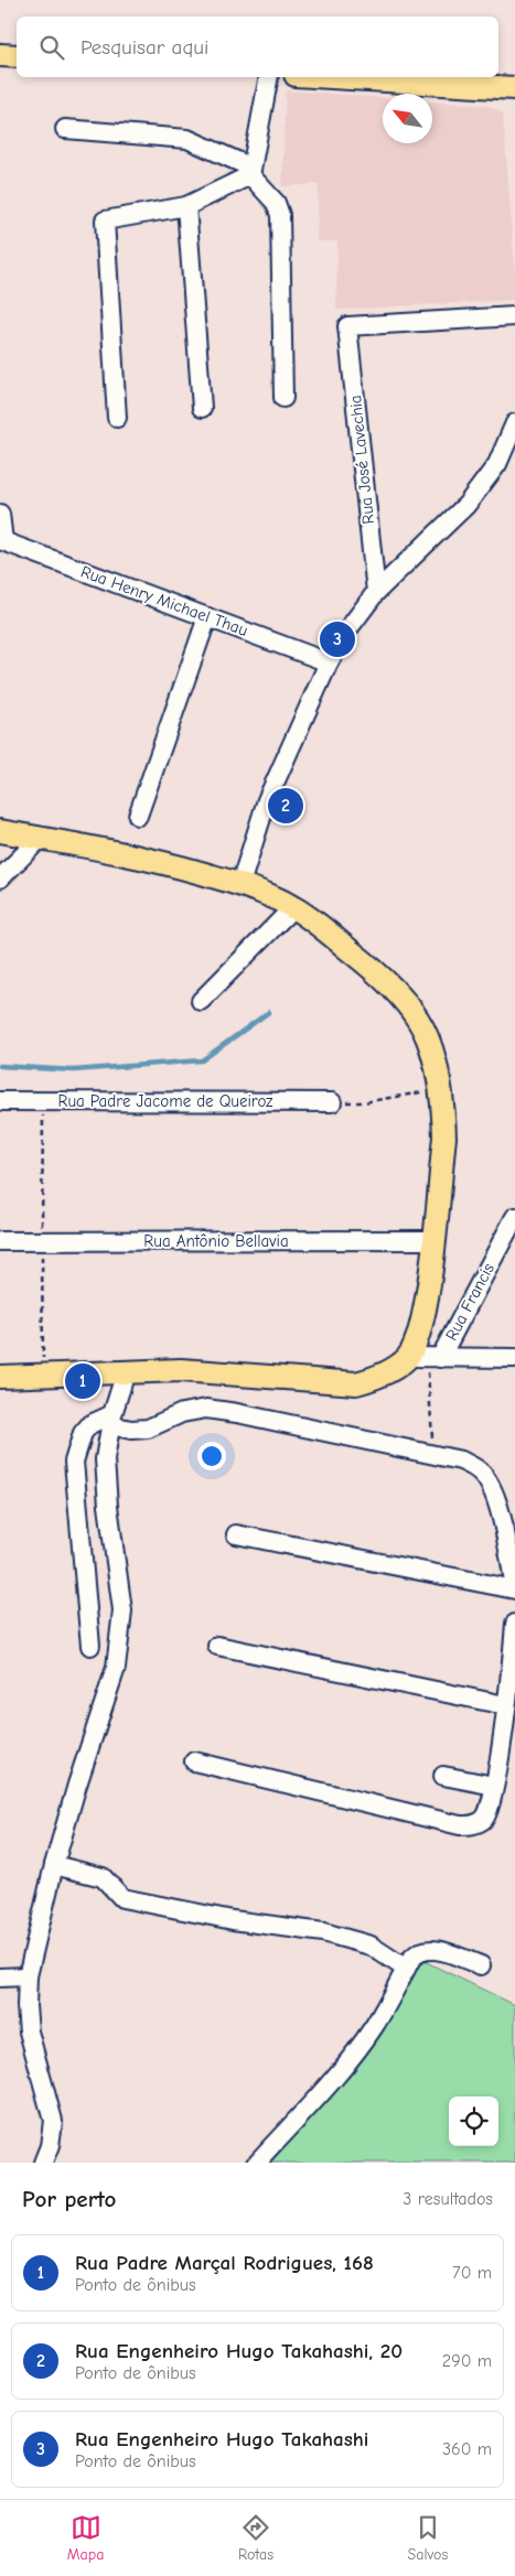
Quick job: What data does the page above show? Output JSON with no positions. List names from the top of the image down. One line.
{"streets":{"street":["Rua José Lavechia","Rua Henry Michael Thau","Rua Padre Jacome de Queiroz","Rua Antônio Bellavia","Rua Francis"]},"north":"top left","page":{"search":"Pesquisar aqui","pins":["3","2","1"],"heading":["Por perto","3 resultados"],"list":[{"mark":"1","name":"Rua Padre Marçal Rodrigues, 168","note":"Ponto de ônibus","value":"70 m"},{"mark":"2","name":"Rua Engenheiro Hugo Takahashi, 20","note":"Ponto de ônibus","value":"290 m"},{"mark":"3","name":"Rua Engenheiro Hugo Takahashi","note":"Ponto de ônibus","value":"360 m"}],"nav":["Mapa","Rotas","Salvos"]}}
